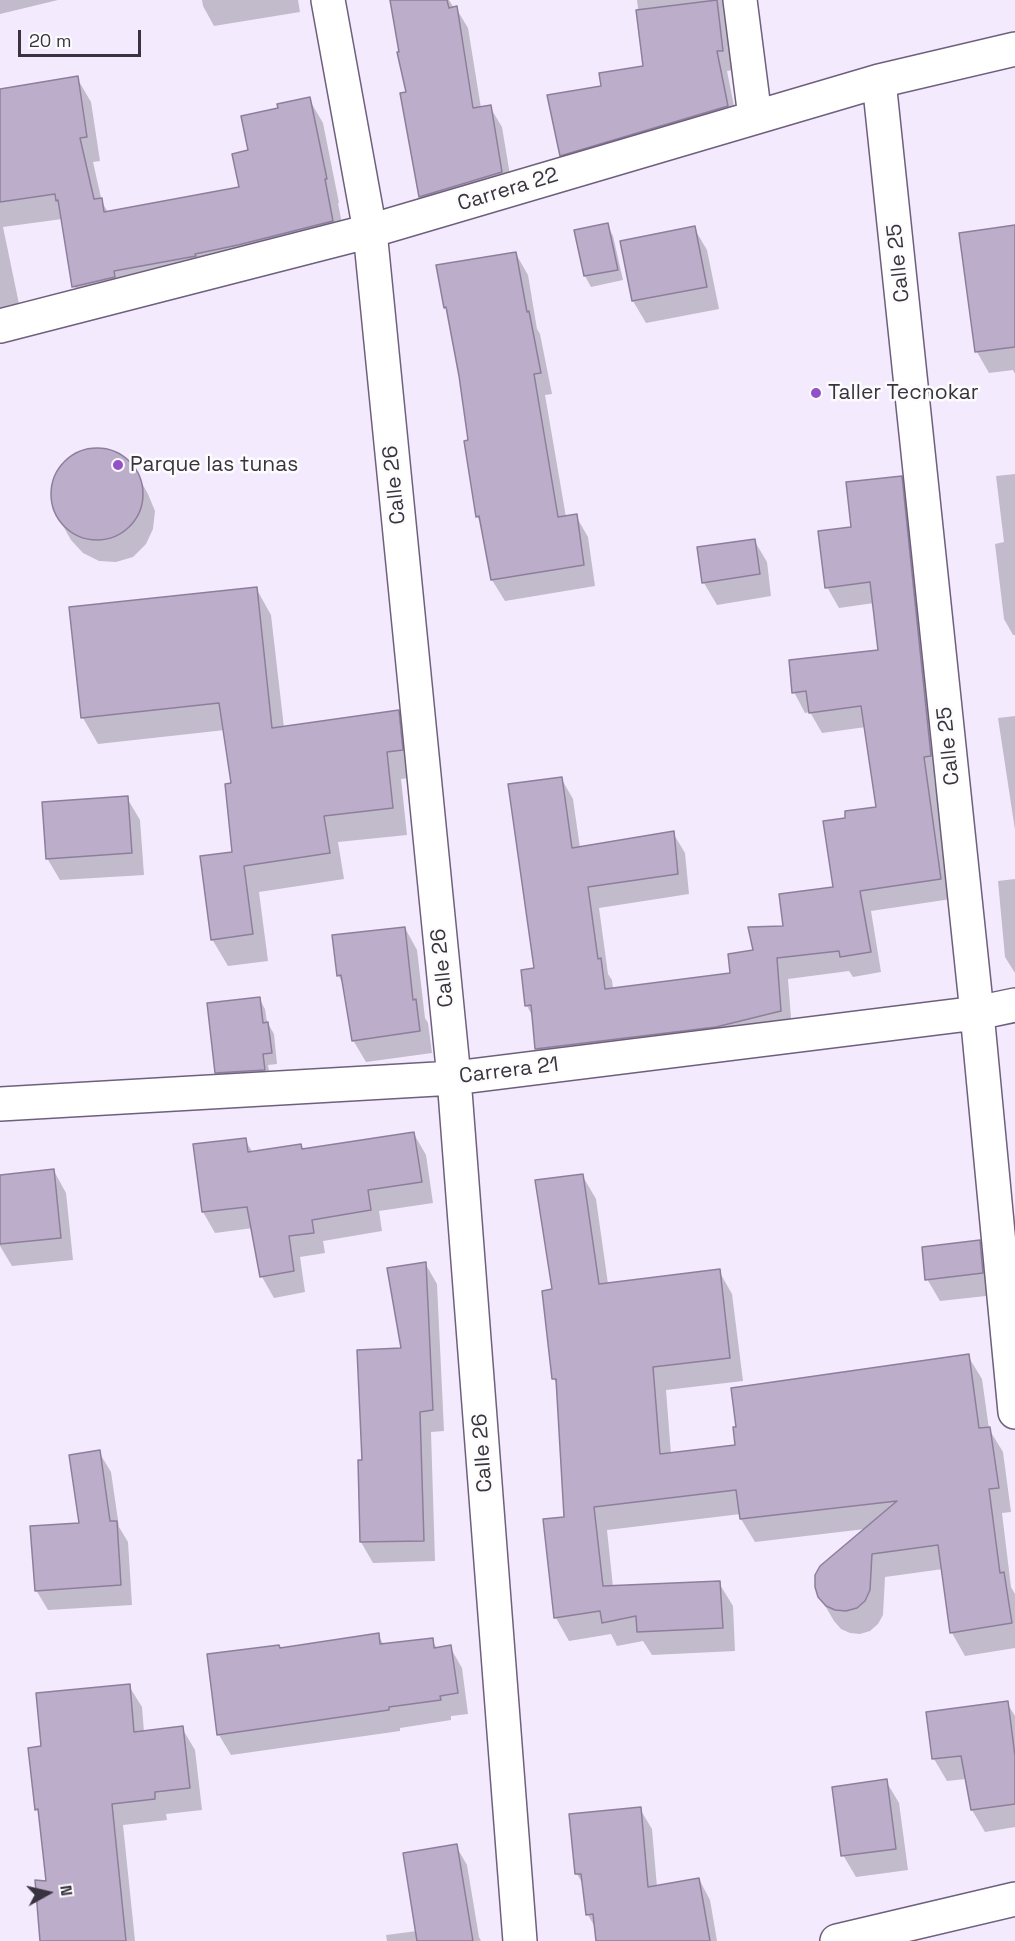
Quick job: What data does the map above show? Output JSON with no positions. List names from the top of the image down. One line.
{"streets":{"street":["Carrera 22","Calle 25","Calle 26","Carrera 21"]},"crossings":[["Carrera 22","Calle 25"],["Carrera 22","Calle 26"],["Calle 25","Carrera 21"],["Calle 26","Carrera 21"]],"places":["Taller Tecnokar","Parque las tunas"],"scale_bar":"20 m","north":"right"}
